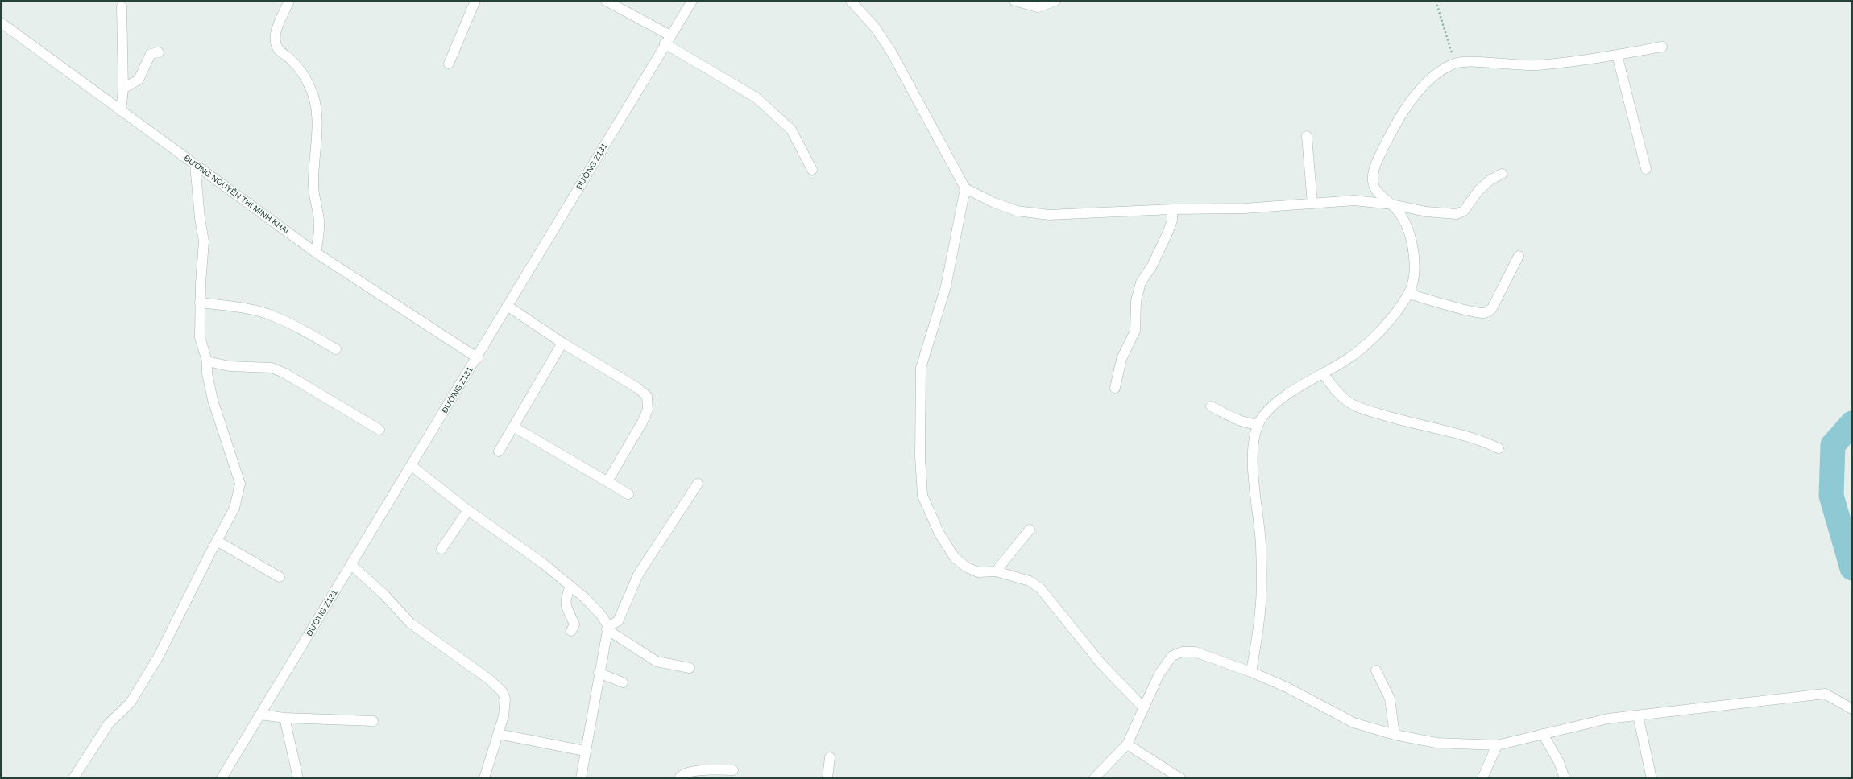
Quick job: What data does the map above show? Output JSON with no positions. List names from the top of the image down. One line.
{"streets":{"street":["ĐƯỜNG Z131","ĐƯỜNG NGUYỄN THỊ MINH KHAI"]},"crossings":[["ĐƯỜNG Z131","ĐƯỜNG NGUYỄN THỊ MINH KHAI"]]}
